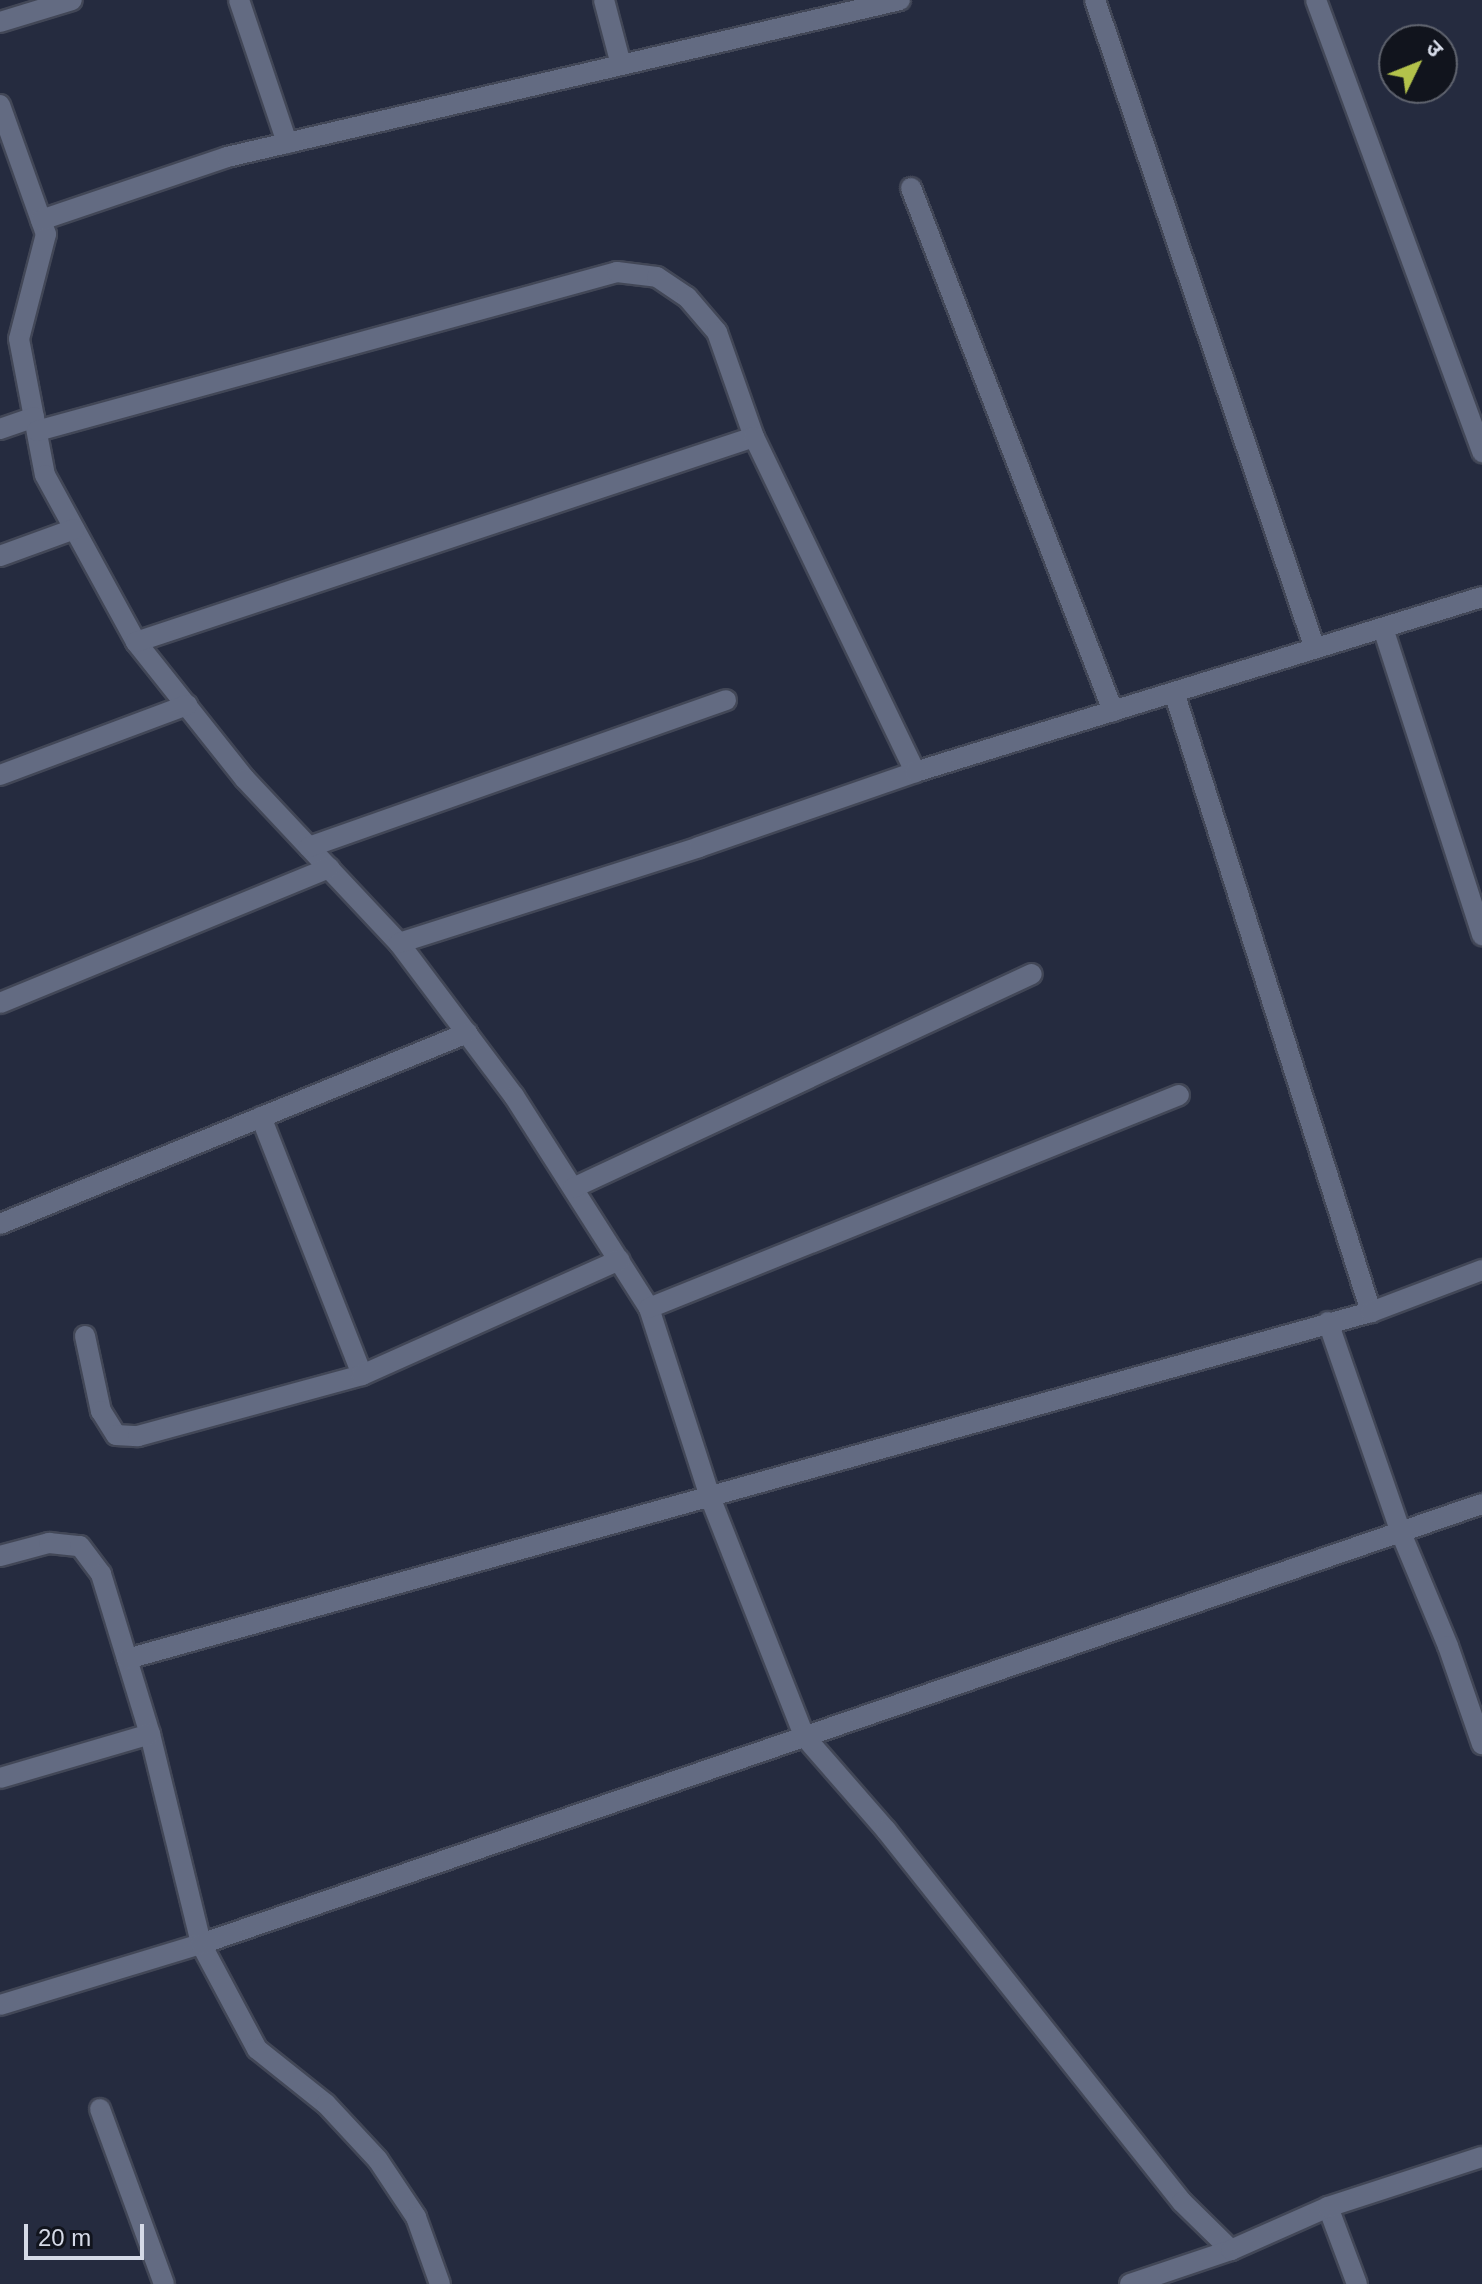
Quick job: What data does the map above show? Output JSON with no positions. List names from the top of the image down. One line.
{"scale_bar":"20 m","north":"top right"}
